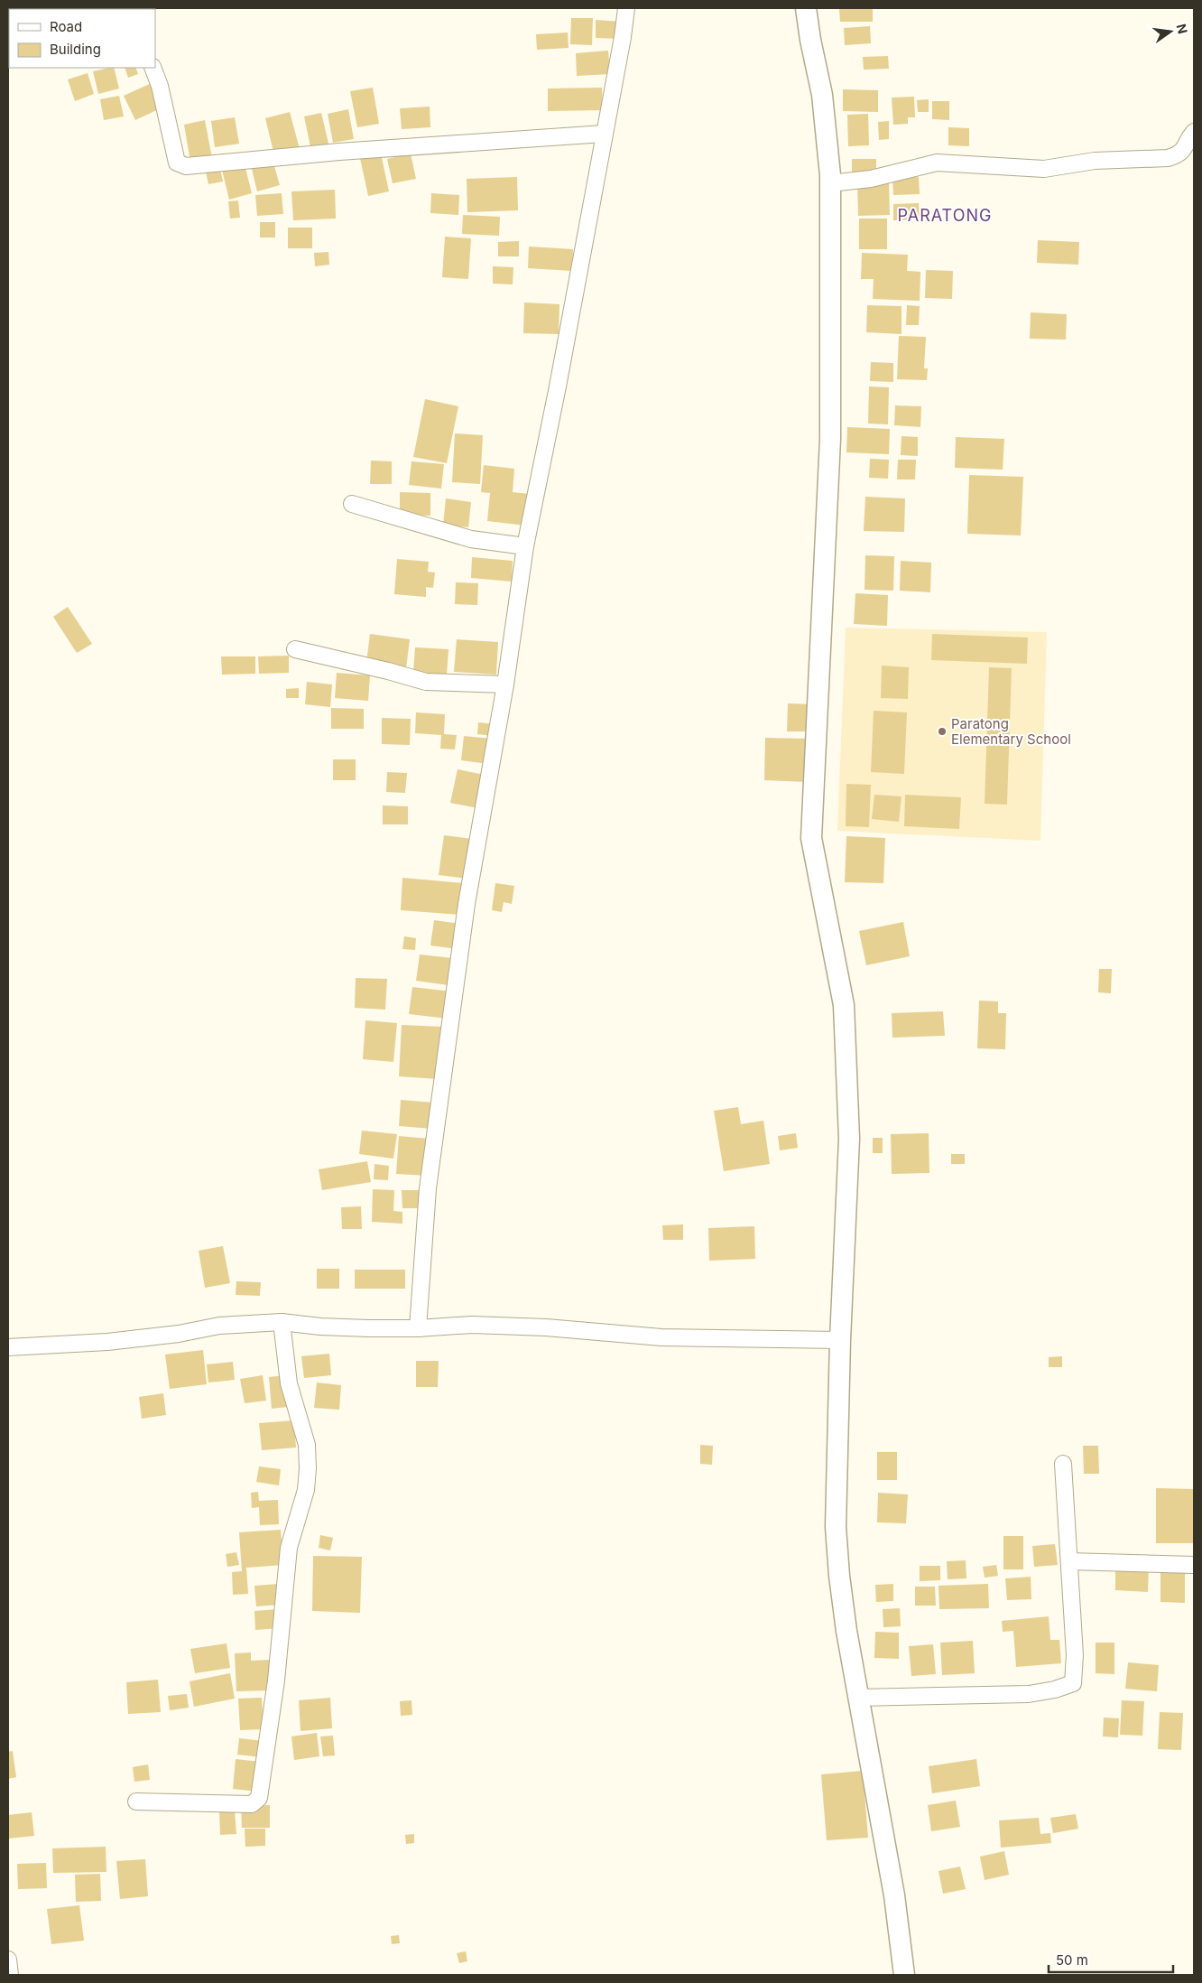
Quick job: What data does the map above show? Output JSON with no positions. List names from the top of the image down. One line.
{"districts":["PARATONG"],"places":["Paratong Elementary School"],"legend":["Road","Building"],"scale_bar":"50 m","north":"right"}
